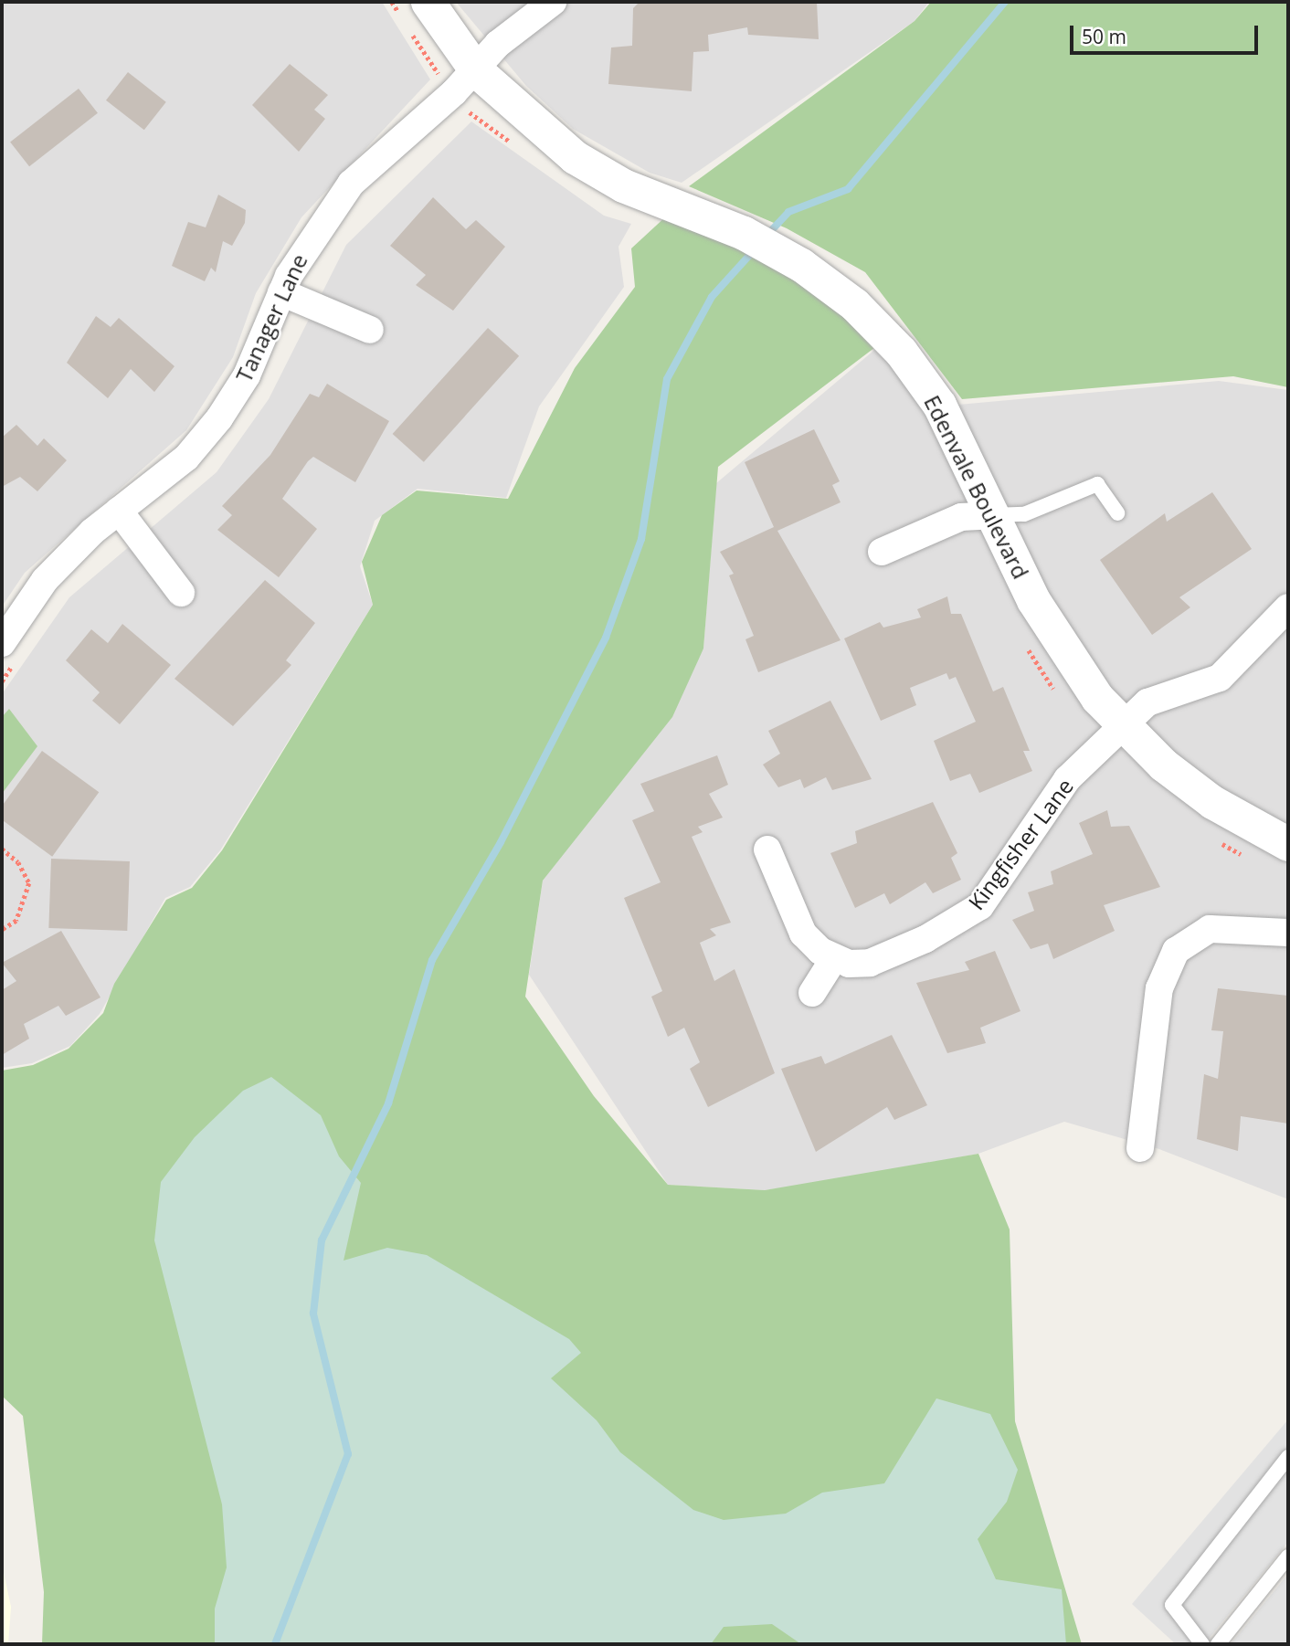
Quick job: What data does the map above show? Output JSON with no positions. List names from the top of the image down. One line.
{"streets":{"street":["Tanager Lane","Edenvale Boulevard","Kingfisher Lane"]},"crossings":[["Tanager Lane","Edenvale Boulevard"],["Edenvale Boulevard","Kingfisher Lane"]],"scale_bar":"50 m"}
